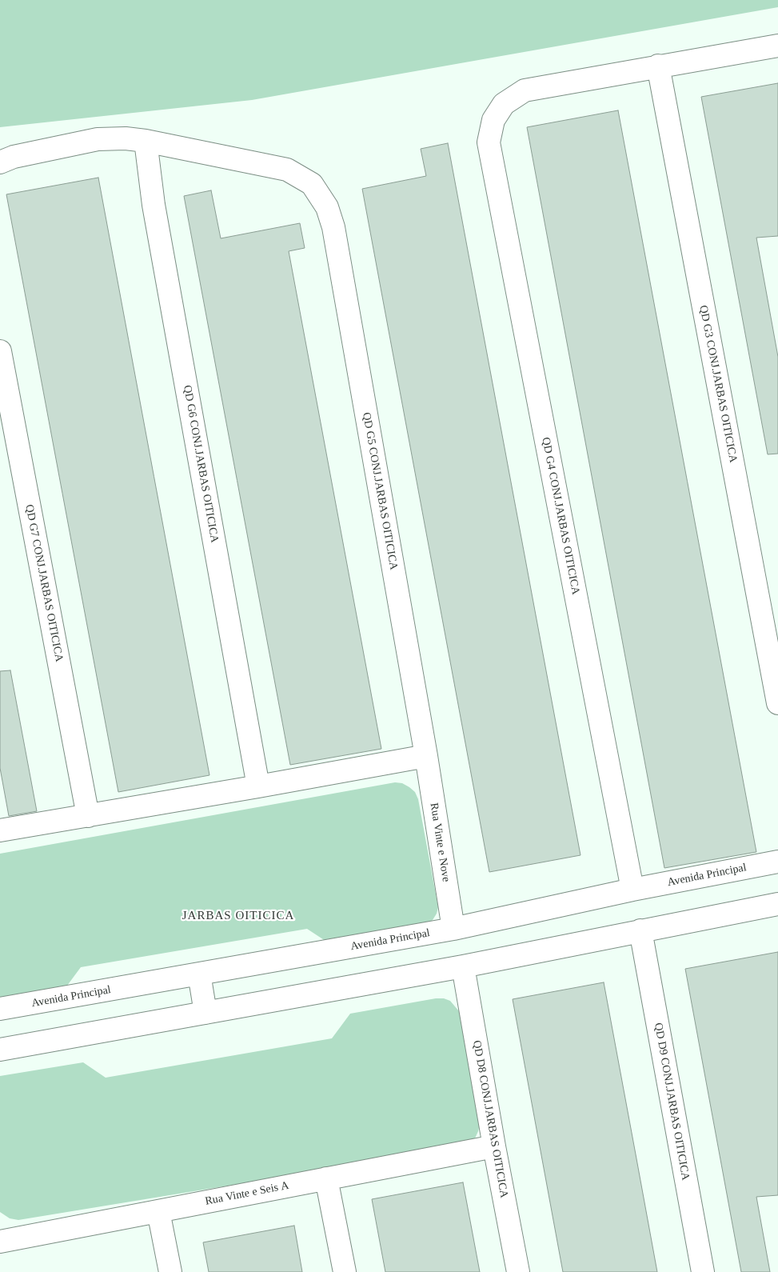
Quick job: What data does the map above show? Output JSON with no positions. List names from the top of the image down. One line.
{"streets":{"street":["QD G3 CONJ.JARBAS OITICICA","QD G6 CONJ.JARBAS OITICICA","QD G5 CONJ.JARBAS OITICICA","QD G4 CONJ.JARBAS OITICICA","QD G7 CONJ.JARBAS OITICICA","Rua Vinte e Nove","Avenida Principal","QD D9 CONJ.JARBAS OITICICA","QD D8 CONJ.JARBAS OITICICA","Rua Vinte e Seis A"]},"crossings":[["QD G3 CONJ.JARBAS OITICICA","QD G4 CONJ.JARBAS OITICICA"],["QD G6 CONJ.JARBAS OITICICA","QD G5 CONJ.JARBAS OITICICA"],["QD G5 CONJ.JARBAS OITICICA","Rua Vinte e Nove"],["QD G4 CONJ.JARBAS OITICICA","Avenida Principal"],["Rua Vinte e Nove","Avenida Principal"],["QD D8 CONJ.JARBAS OITICICA","Rua Vinte e Seis A"]],"districts":["JARBAS OITICICA"]}
